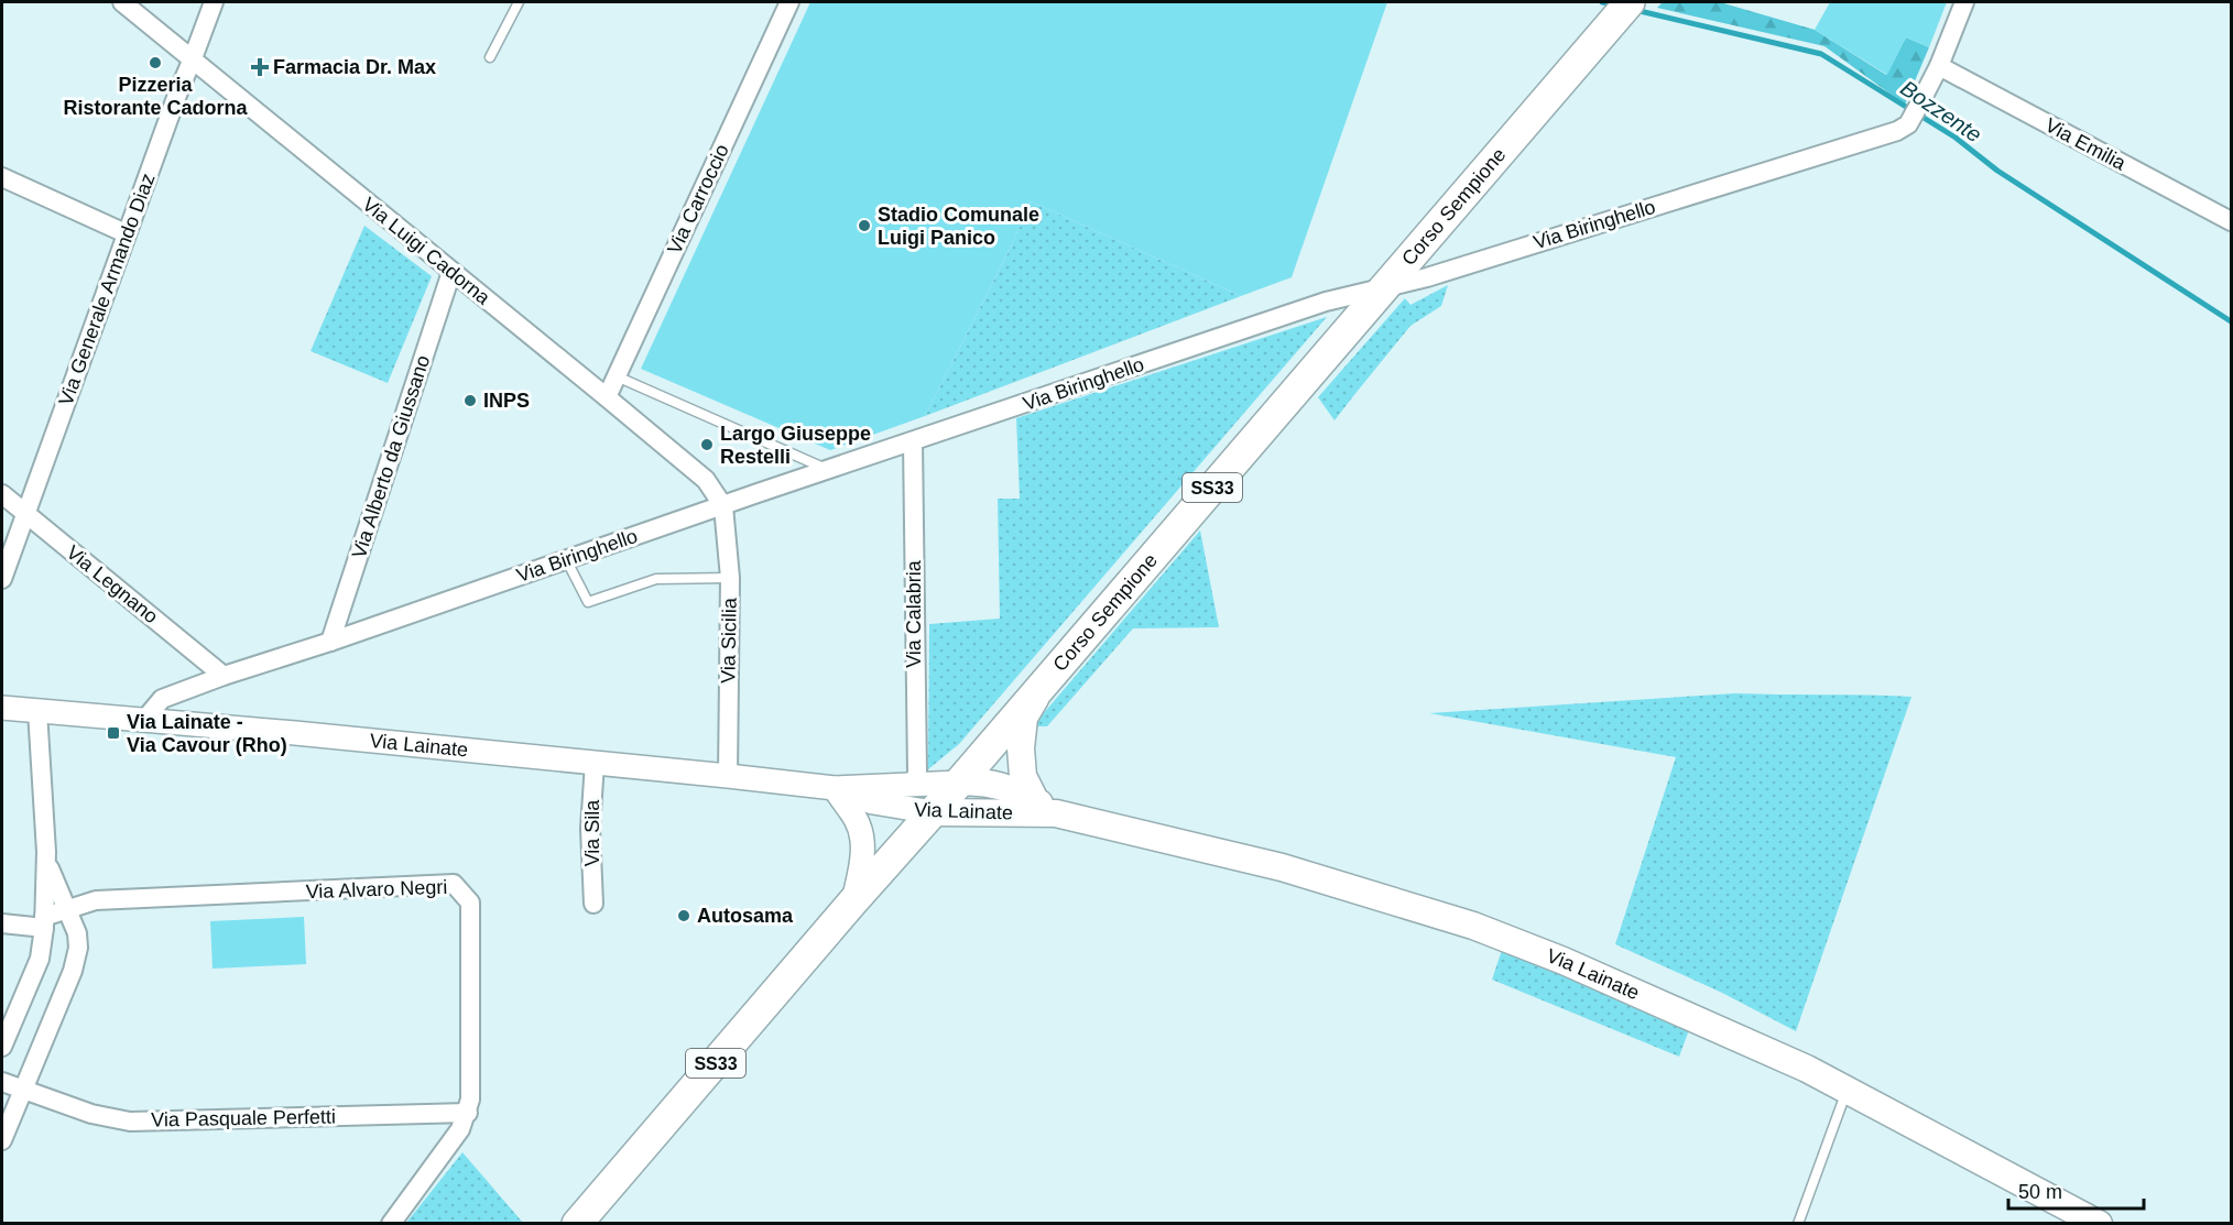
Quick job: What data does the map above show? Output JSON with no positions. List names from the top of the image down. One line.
{"streets":{"main road":["Corso Sempione","SS33","Via Lainate"],"street":["Via Emilia","Via Carroccio","Via Biringhello","Via Luigi Cadorna","Via Generale Armando Diaz","Via Alberto da Giussano","Via Legnano","Via Calabria","Via Sicilia","Via Sila","Via Alvaro Negri","Via Pasquale Perfetti"]},"crossings":[["Via Emilia","Via Biringhello"],["Via Carroccio","Via Luigi Cadorna"],["Corso Sempione","Via Biringhello"],["Corso Sempione","Via Lainate"],["Via Biringhello","Via Luigi Cadorna"],["Via Biringhello","Via Alberto da Giussano"],["Via Biringhello","Via Legnano"],["Via Biringhello","Via Calabria"],["Via Biringhello","Via Sicilia"],["Via Biringhello","Via Lainate"],["Via Luigi Cadorna","Via Generale Armando Diaz"],["Via Luigi Cadorna","Via Alberto da Giussano"],["Via Luigi Cadorna","Via Sicilia"],["Via Generale Armando Diaz","Via Legnano"],["Via Calabria","Via Lainate"],["Via Sicilia","Via Lainate"],["Via Lainate","Via Sila"],["Via Alvaro Negri","Via Pasquale Perfetti"]],"water":["Bozzente"],"places":{"other":["Pizzeria Ristorante Cadorna","Stadio Comunale Luigi Panico","INPS","Largo Giuseppe Restelli","Autosama"],"health":["Farmacia Dr. Max"],"transit":["Via Lainate - Via Cavour (Rho)"]},"scale_bar":"50 m"}
